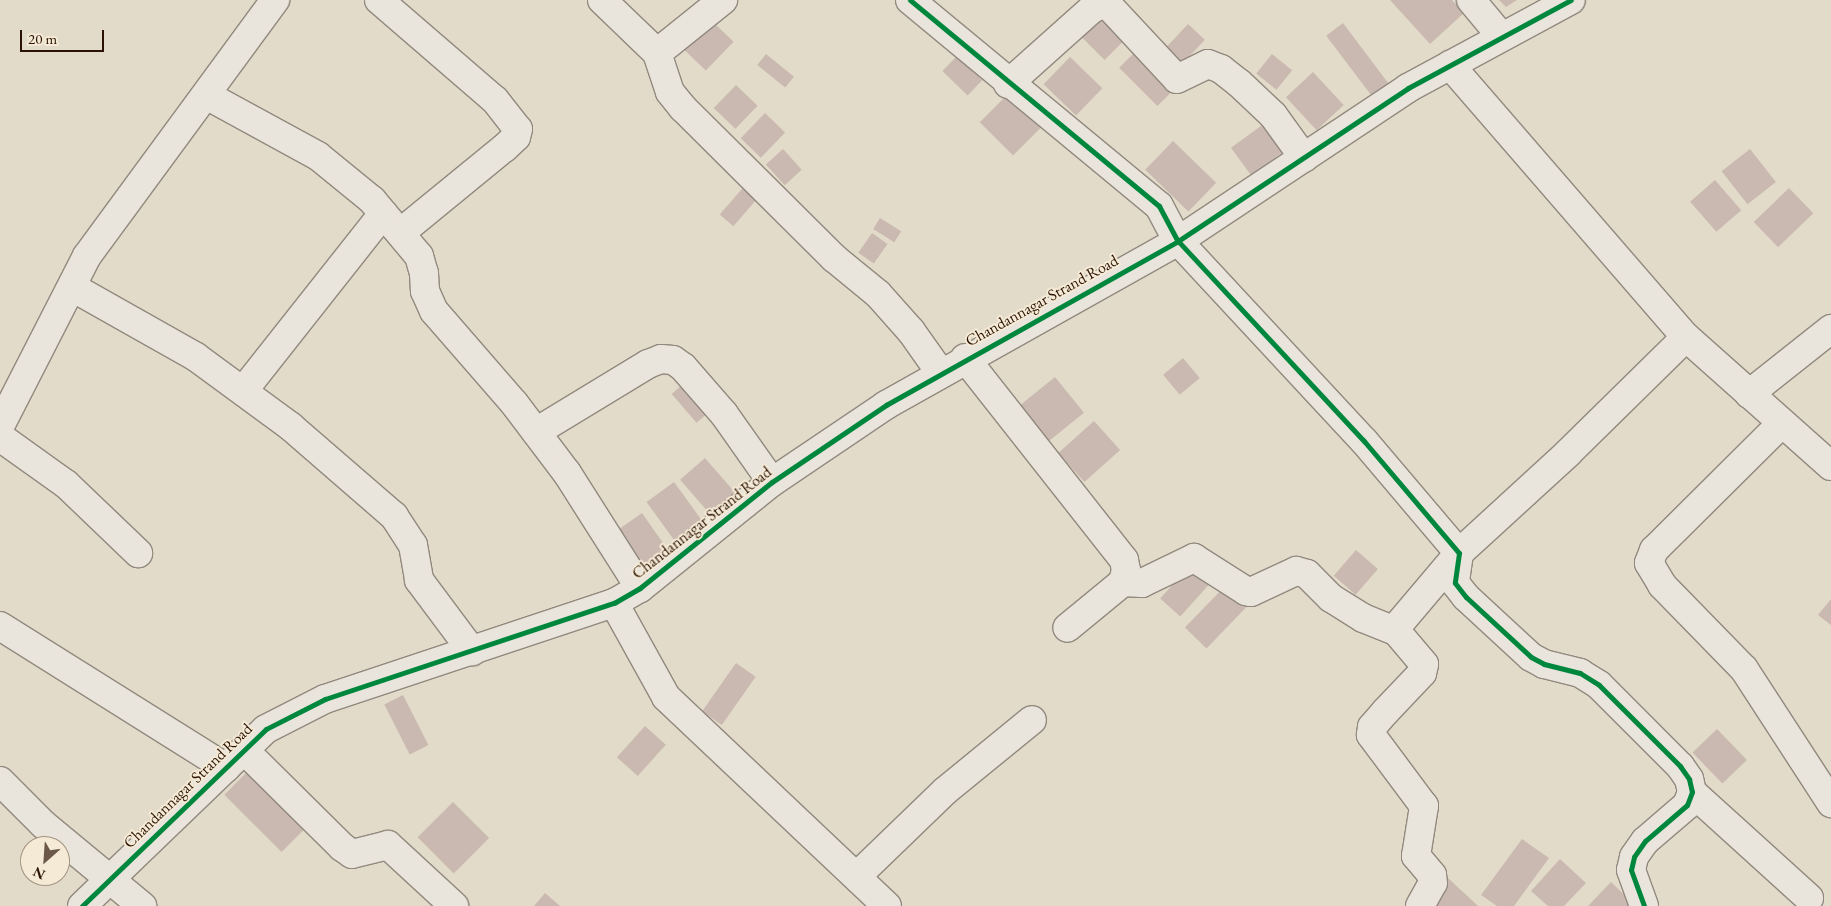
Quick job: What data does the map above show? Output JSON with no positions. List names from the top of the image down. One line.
{"streets":{"street":["Chandannagar Strand Road"]},"scale_bar":"20 m","north":"bottom left"}
